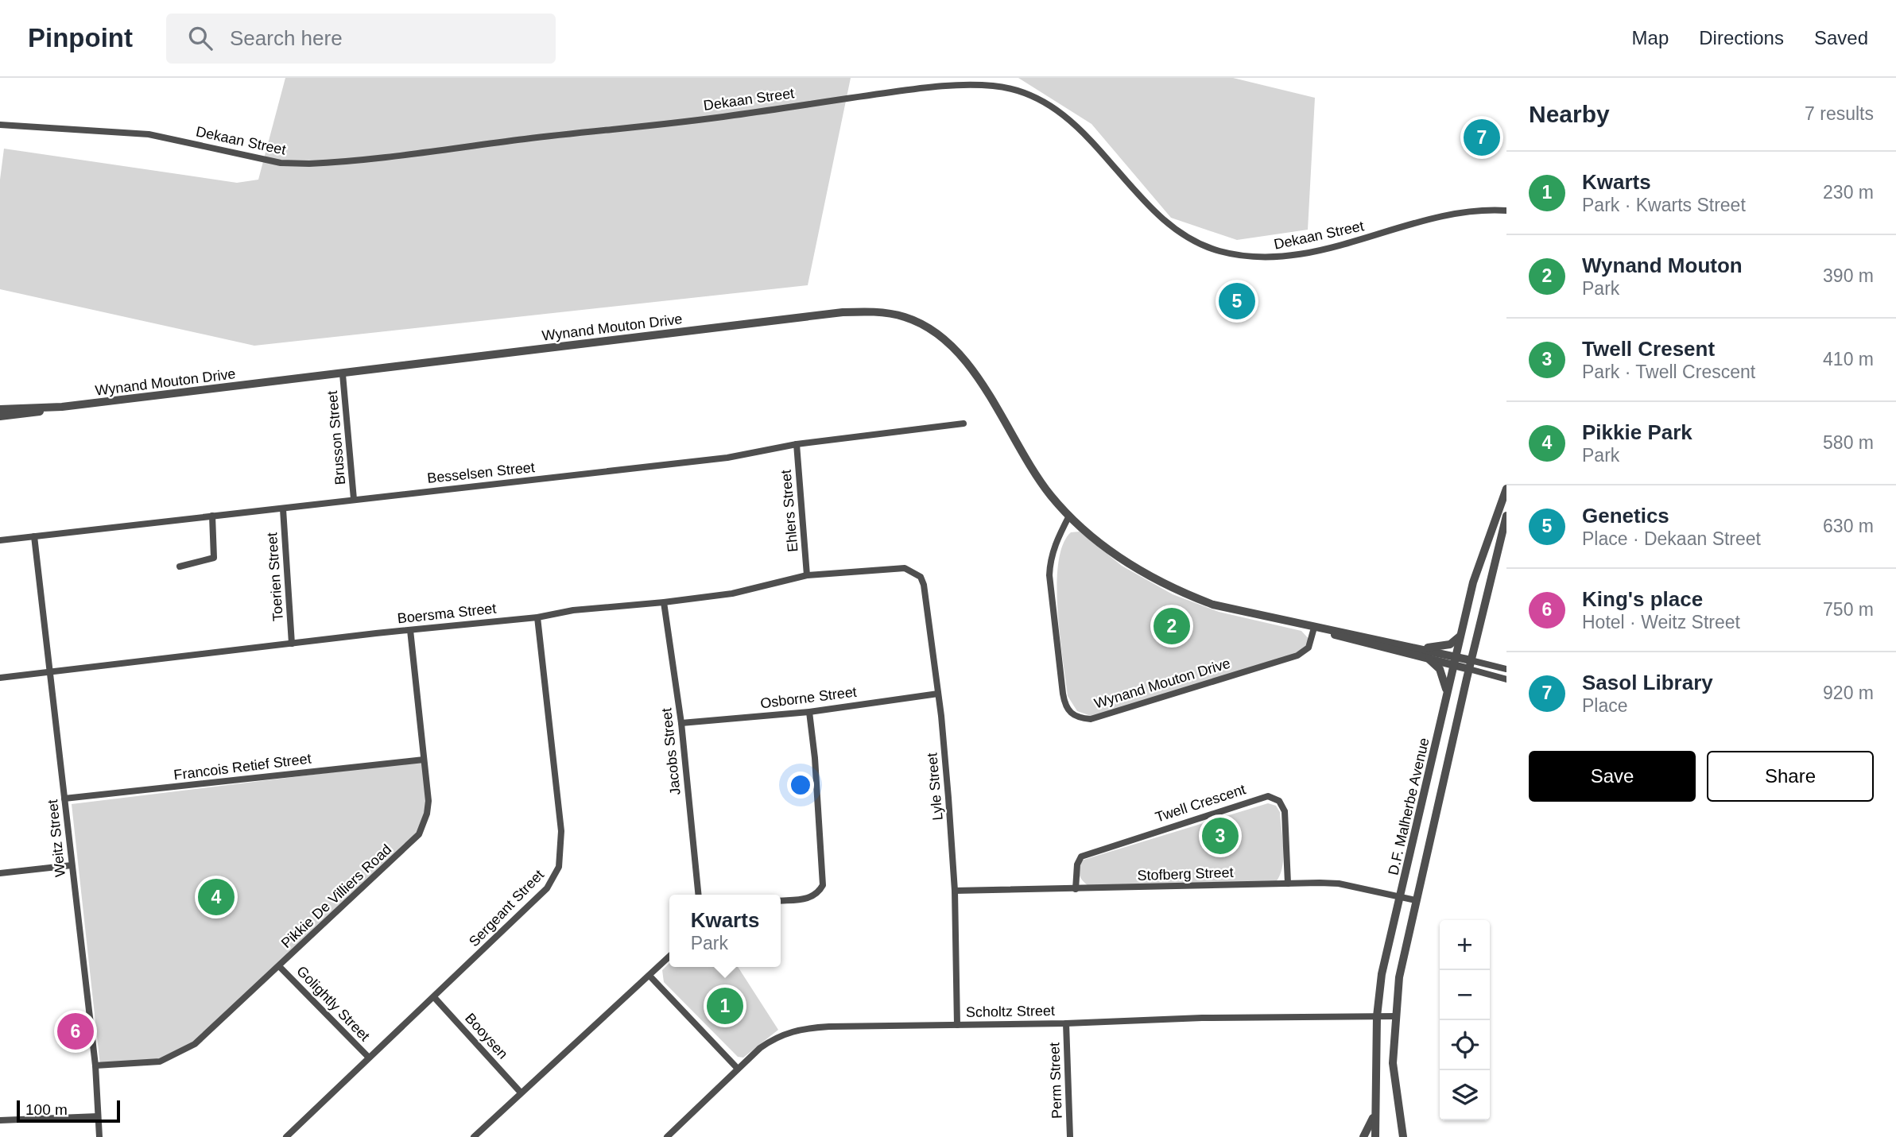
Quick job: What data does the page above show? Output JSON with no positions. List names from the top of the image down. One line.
{"streets":{"street":["Dekaan Street","Wynand Mouton Drive","Brusson Street","Besselsen Street","Ehlers Street","Toerien Street","Boersma Street","Osborne Street","Jacobs Street","Francois Retief Street","Lyle Street","Twell Crescent","D.F. Malherbe Avenue","Weitz Street","Stofberg Street","Pikkie De Villiers Road","Sergeant Street","Golightly Street","Scholtz Street","Booysen","Perm Street"]},"crossings":[["Wynand Mouton Drive","Brusson Street"],["Wynand Mouton Drive","D.F. Malherbe Avenue"],["Brusson Street","Besselsen Street"],["Besselsen Street","Ehlers Street"],["Besselsen Street","Toerien Street"],["Besselsen Street","Weitz Street"],["Ehlers Street","Boersma Street"],["Toerien Street","Boersma Street"],["Boersma Street","Jacobs Street"],["Boersma Street","Lyle Street"],["Boersma Street","Weitz Street"],["Boersma Street","Pikkie De Villiers Road"],["Boersma Street","Sergeant Street"],["Osborne Street","Jacobs Street"],["Osborne Street","Lyle Street"],["Francois Retief Street","Weitz Street"],["Francois Retief Street","Pikkie De Villiers Road"],["Lyle Street","Stofberg Street"],["Lyle Street","Scholtz Street"],["Twell Crescent","Stofberg Street"],["D.F. Malherbe Avenue","Stofberg Street"],["D.F. Malherbe Avenue","Scholtz Street"],["Weitz Street","Pikkie De Villiers Road"],["Pikkie De Villiers Road","Golightly Street"],["Sergeant Street","Golightly Street"],["Sergeant Street","Booysen"],["Scholtz Street","Perm Street"]],"scale_bar":"100 m","page":{"header":"Pinpoint","search":"Search here","nav":["Map","Directions","Saved"],"heading":["Nearby","7 results"],"pins":["7","5","2","3","4","1","6"],"list":[{"mark":"1","name":"Kwarts","note":"Park · Kwarts Street","value":"230 m"},{"mark":"2","name":"Wynand Mouton","note":"Park","value":"390 m"},{"mark":"3","name":"Twell Cresent","note":"Park · Twell Crescent","value":"410 m"},{"mark":"4","name":"Pikkie Park","note":"Park","value":"580 m"},{"mark":"5","name":"Genetics","note":"Place · Dekaan Street","value":"630 m"},{"mark":"6","name":"King's place","note":"Hotel · Weitz Street","value":"750 m"},{"mark":"7","name":"Sasol Library","note":"Place","value":"920 m"}],"buttons":["Save","Share"],"popup":["Kwarts","Park"],"map_buttons":["+","−"],"scale":"100 m"}}
